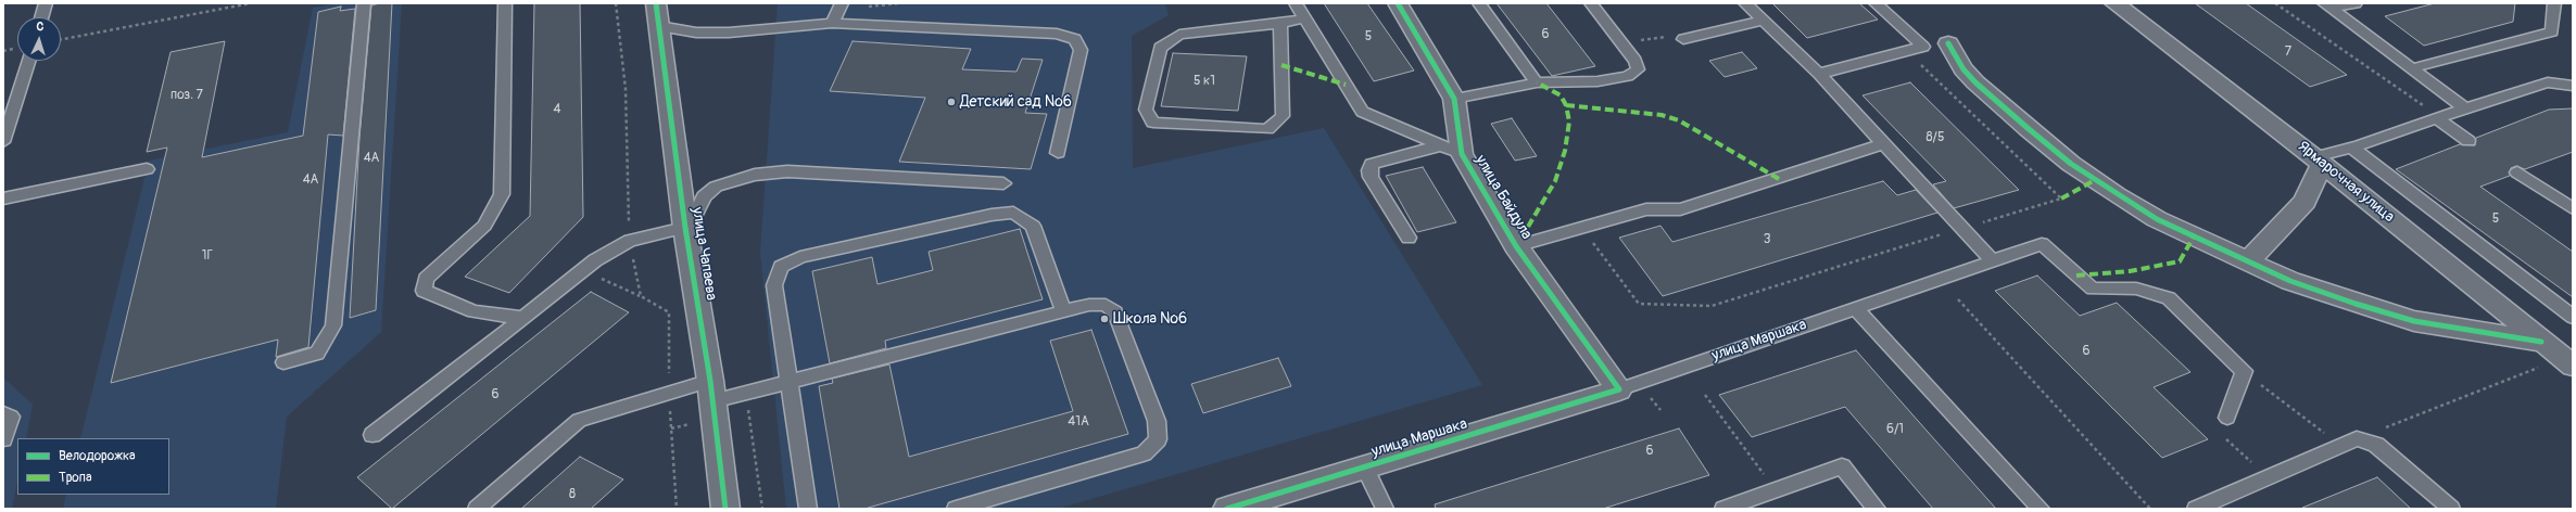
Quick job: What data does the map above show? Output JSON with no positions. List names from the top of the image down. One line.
{"streets":{"street":["Ярмарочная улица","улица Байдула","улица Чапаева","улица Маршака"]},"crossings":[["улица Байдула","улица Маршака"]],"places":["Детский сад №6","Школа №6"],"house_numbers":["6","5","7","5 к1","поз. 7","4","8/5","4А","4А","5","3","1Г","6","6","41А","6/1","6","8"],"legend":["Велодорожка","Тропа"],"north":"top"}
